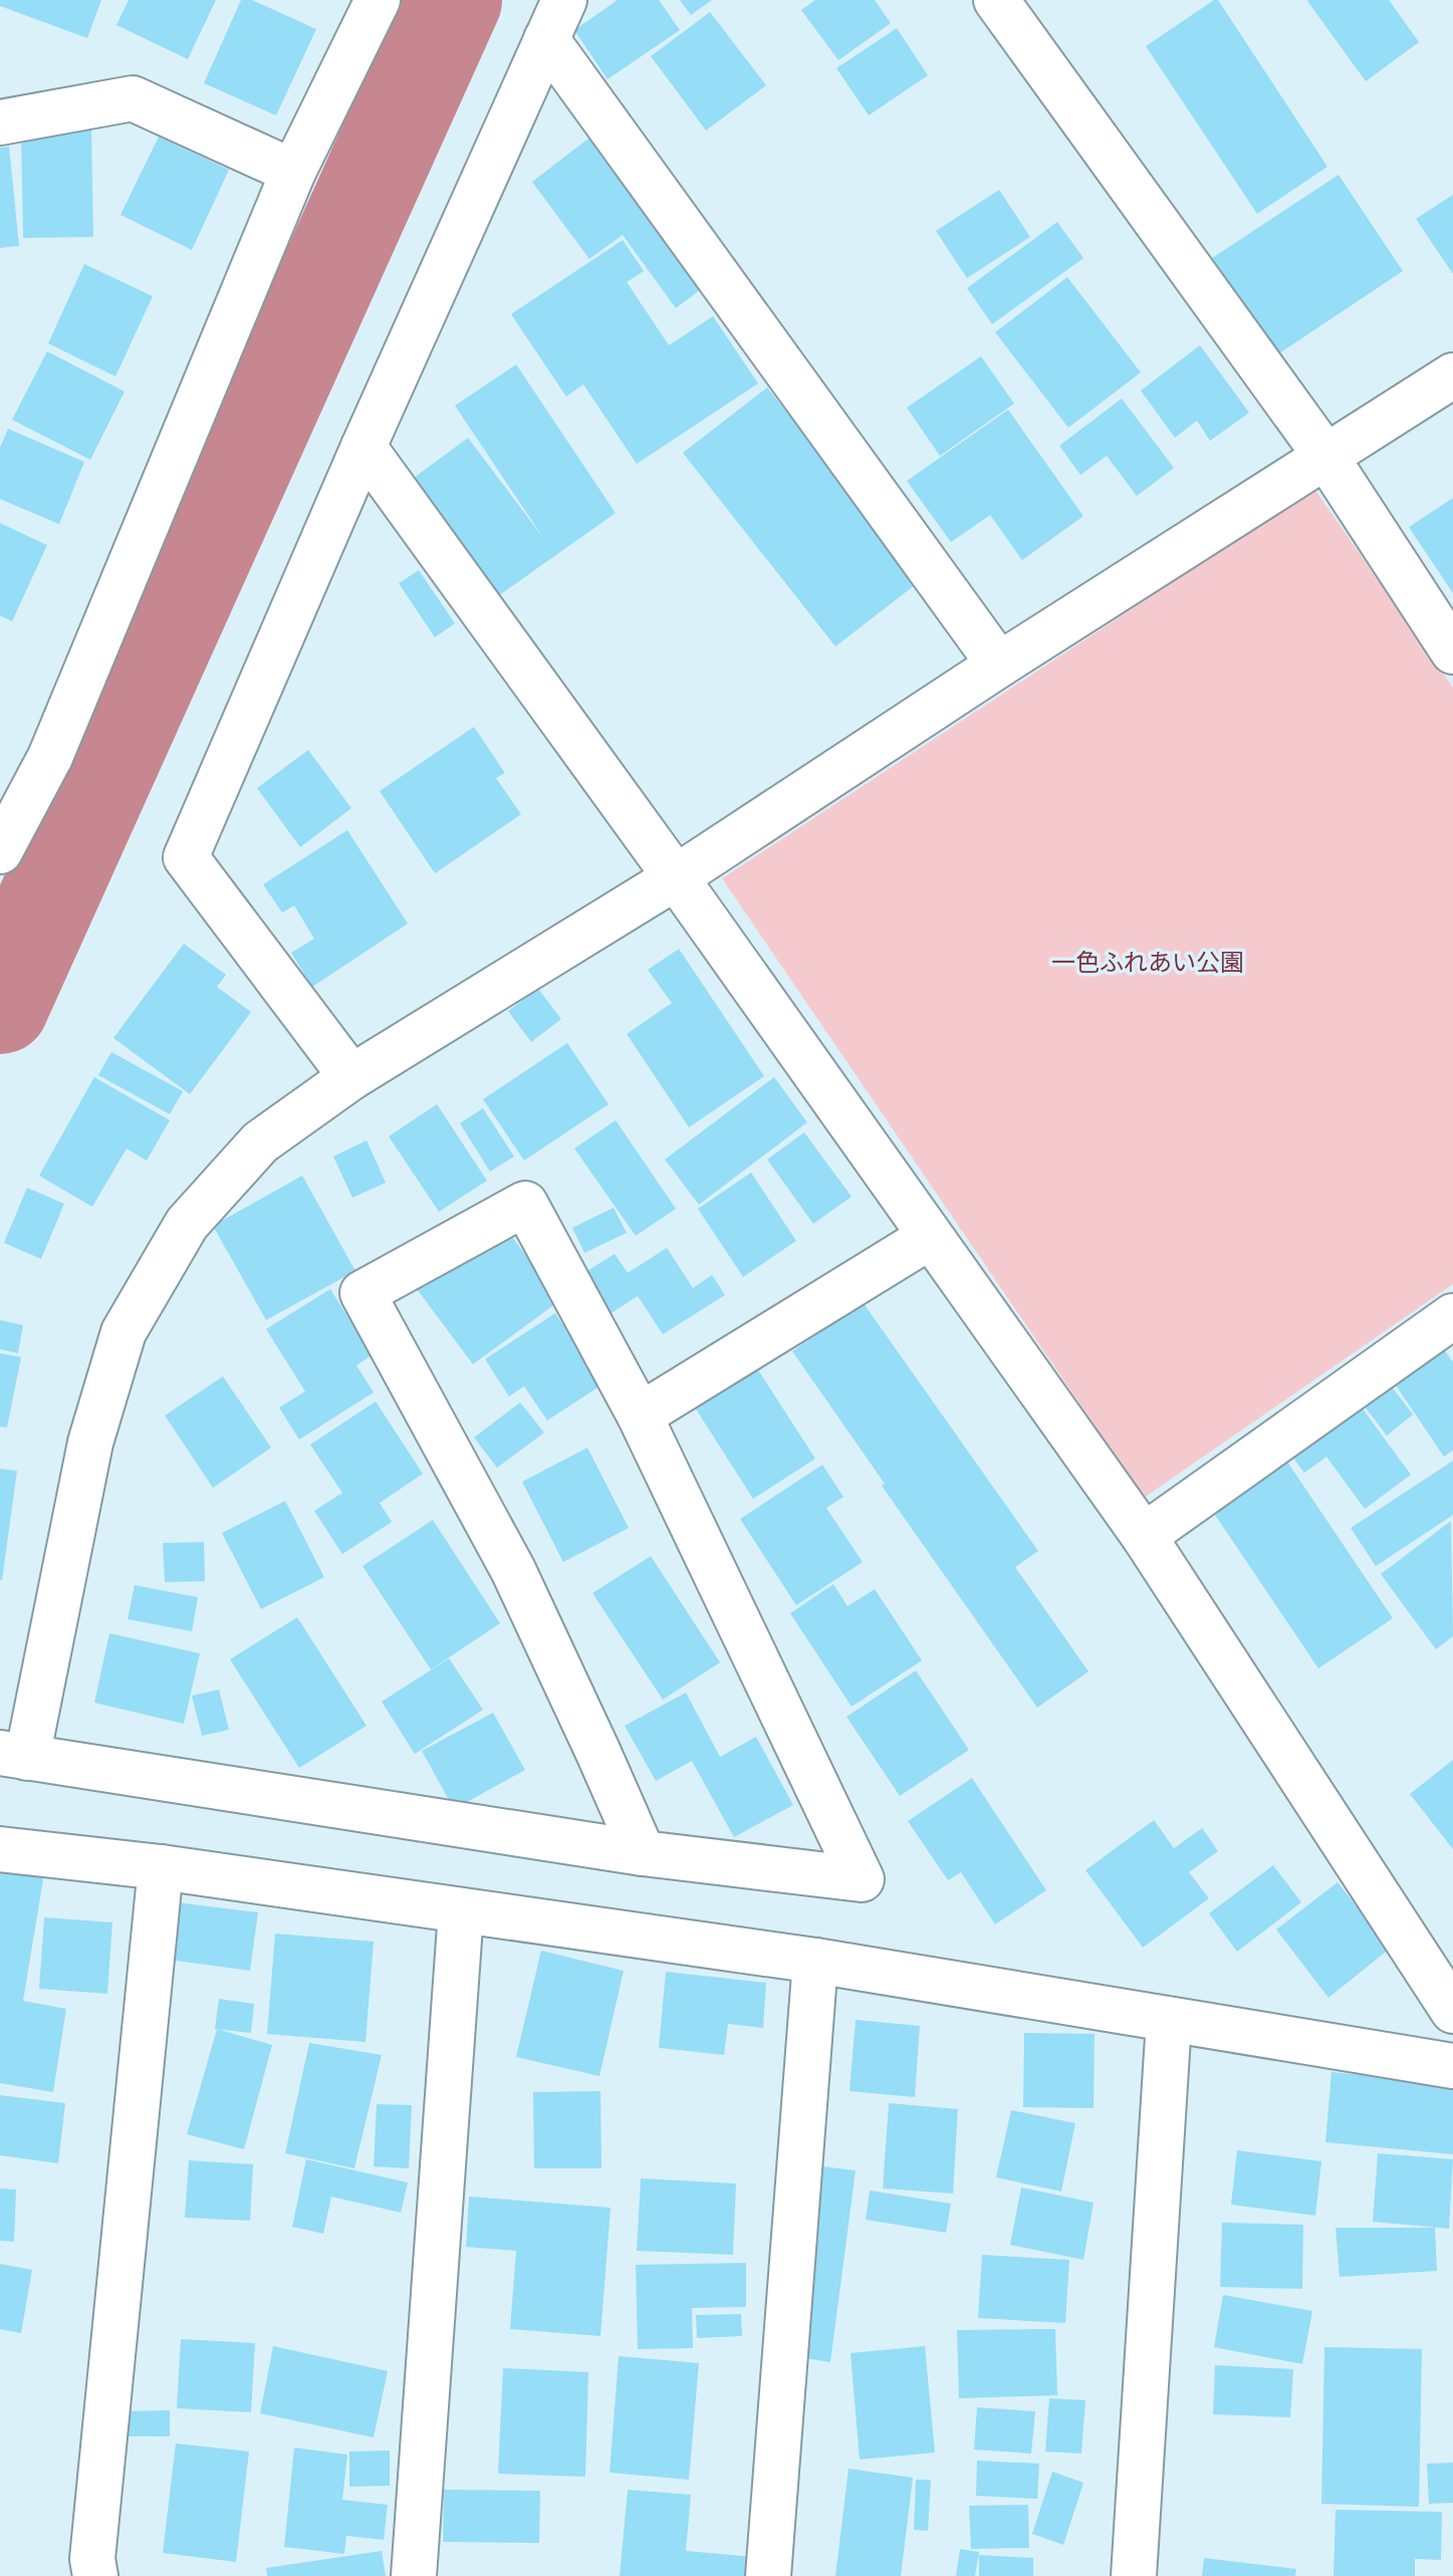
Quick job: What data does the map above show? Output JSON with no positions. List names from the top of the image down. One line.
{"parks":["一色ふれあい公園"]}
